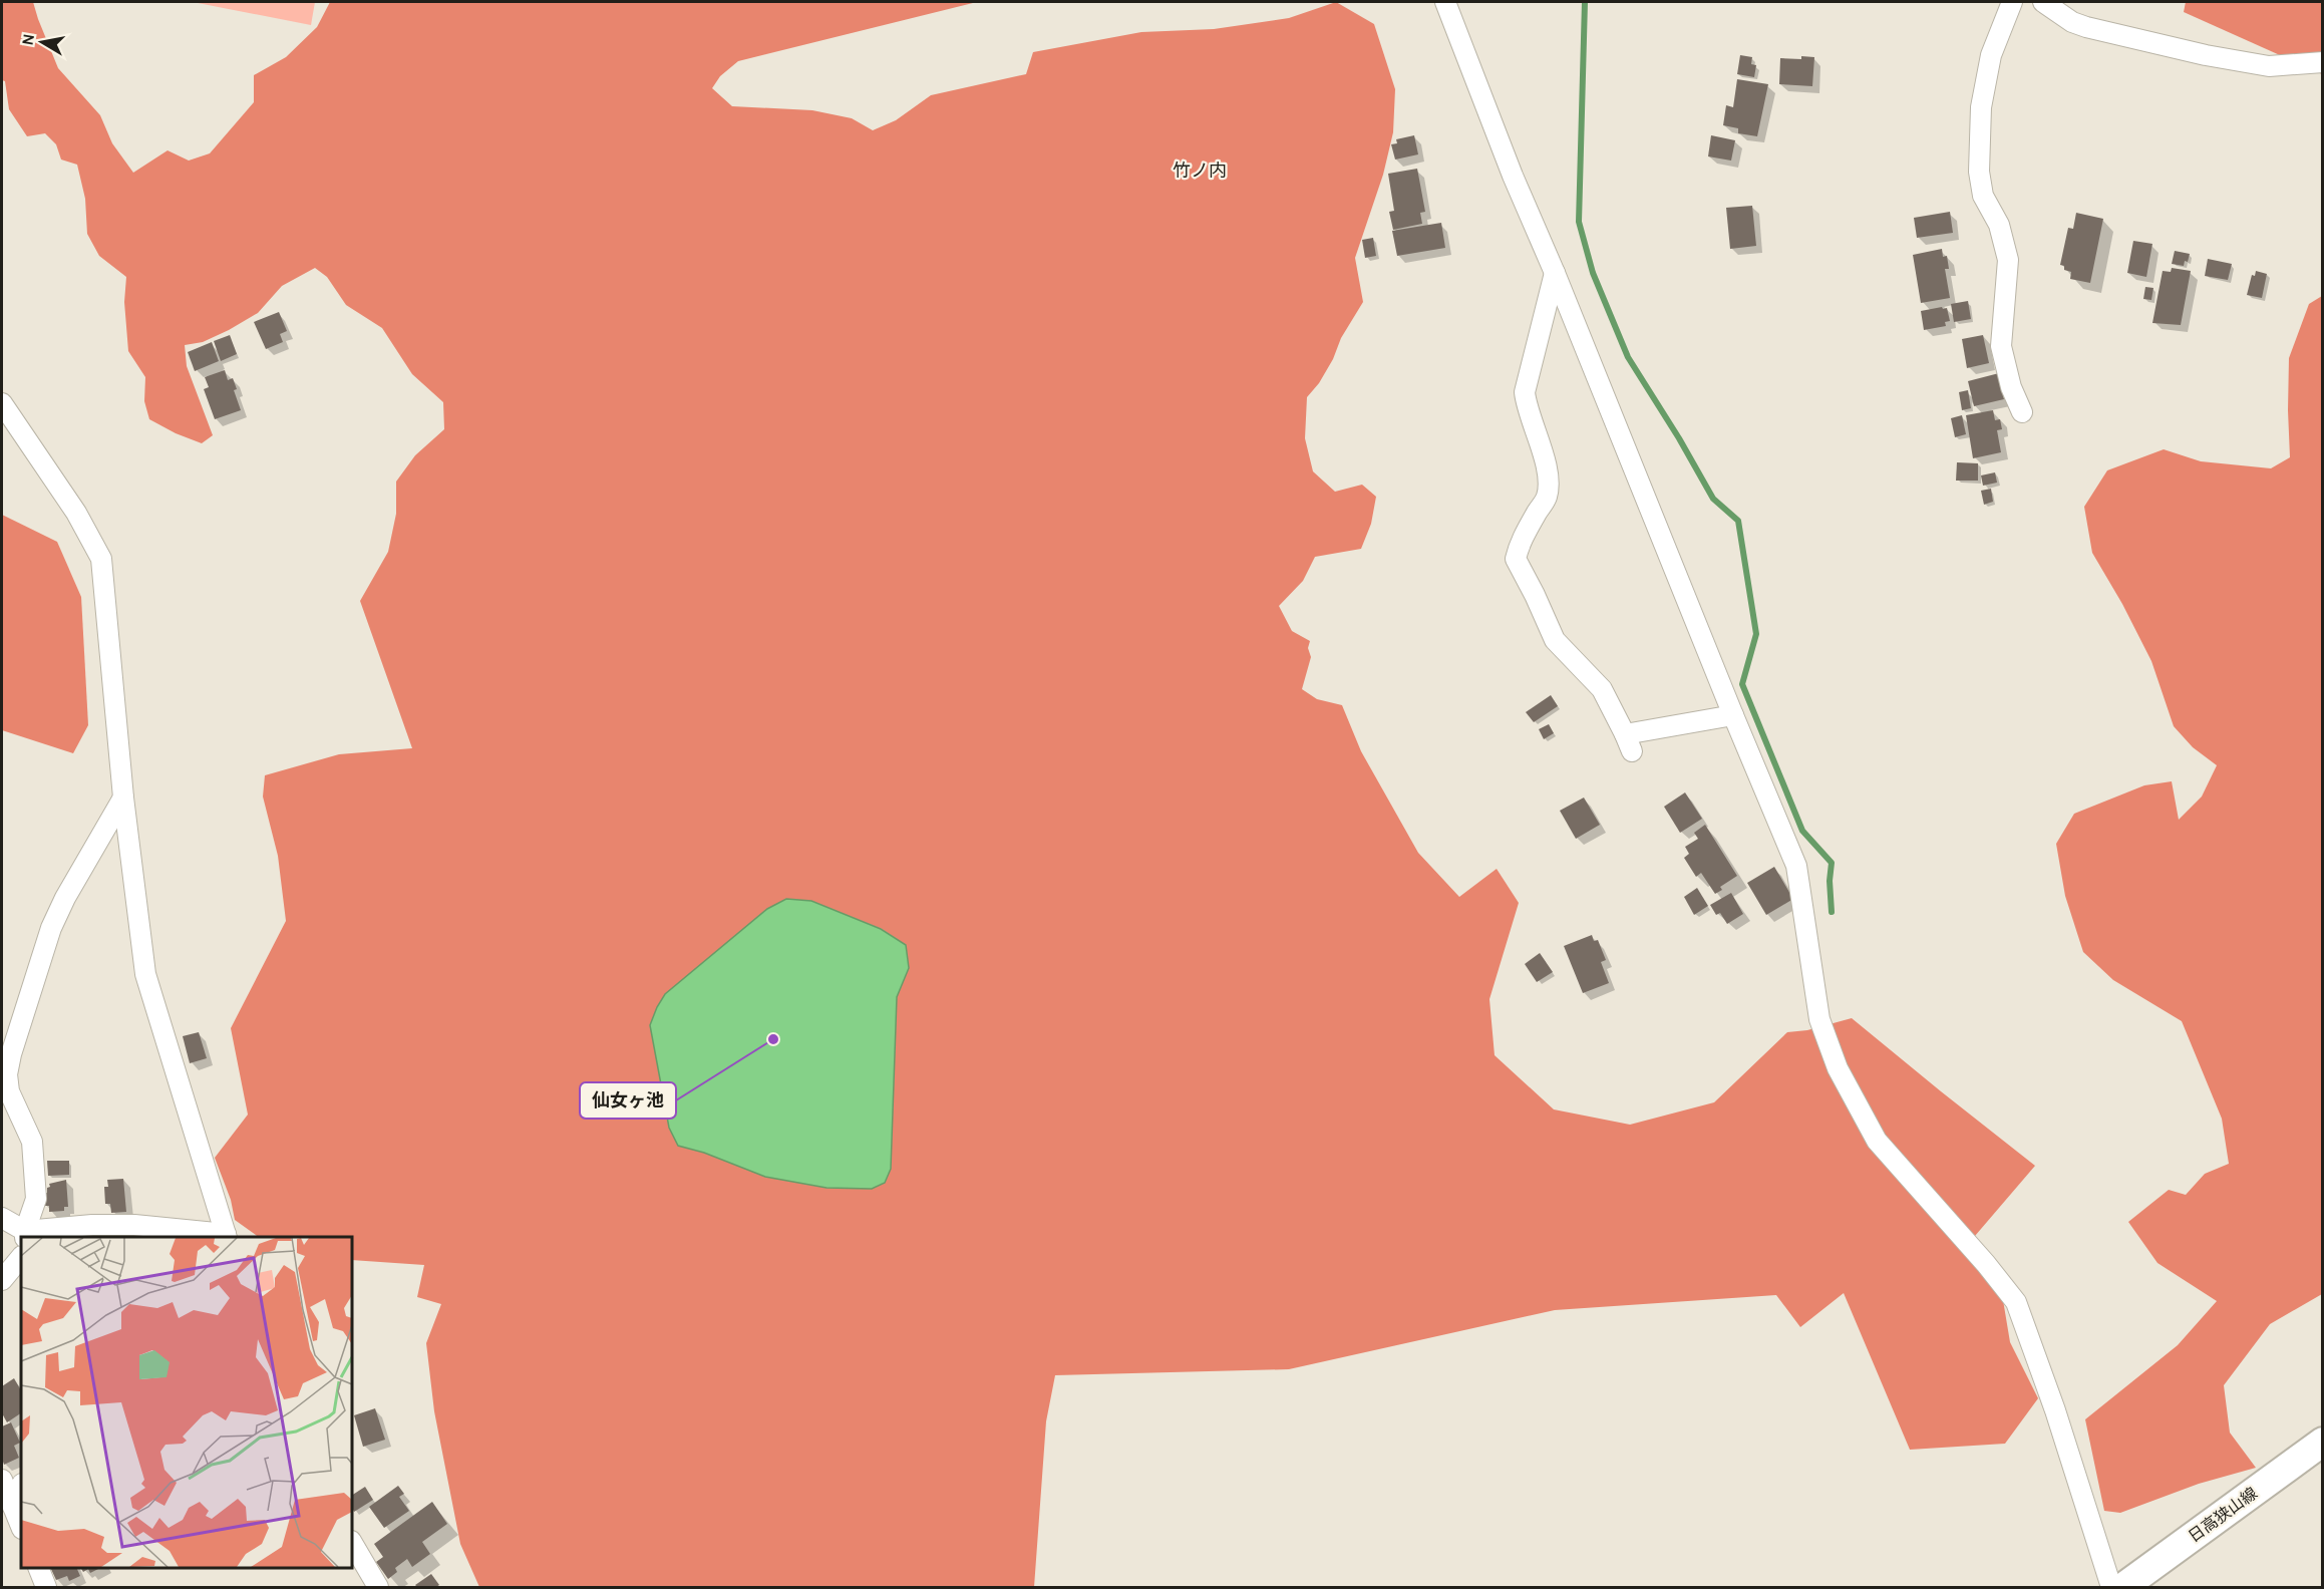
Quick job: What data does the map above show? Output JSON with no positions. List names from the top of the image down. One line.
{"streets":{"main road":["日高狭山線"]},"districts":["竹ノ内"],"places":["仙女ヶ池"],"north":"left"}
